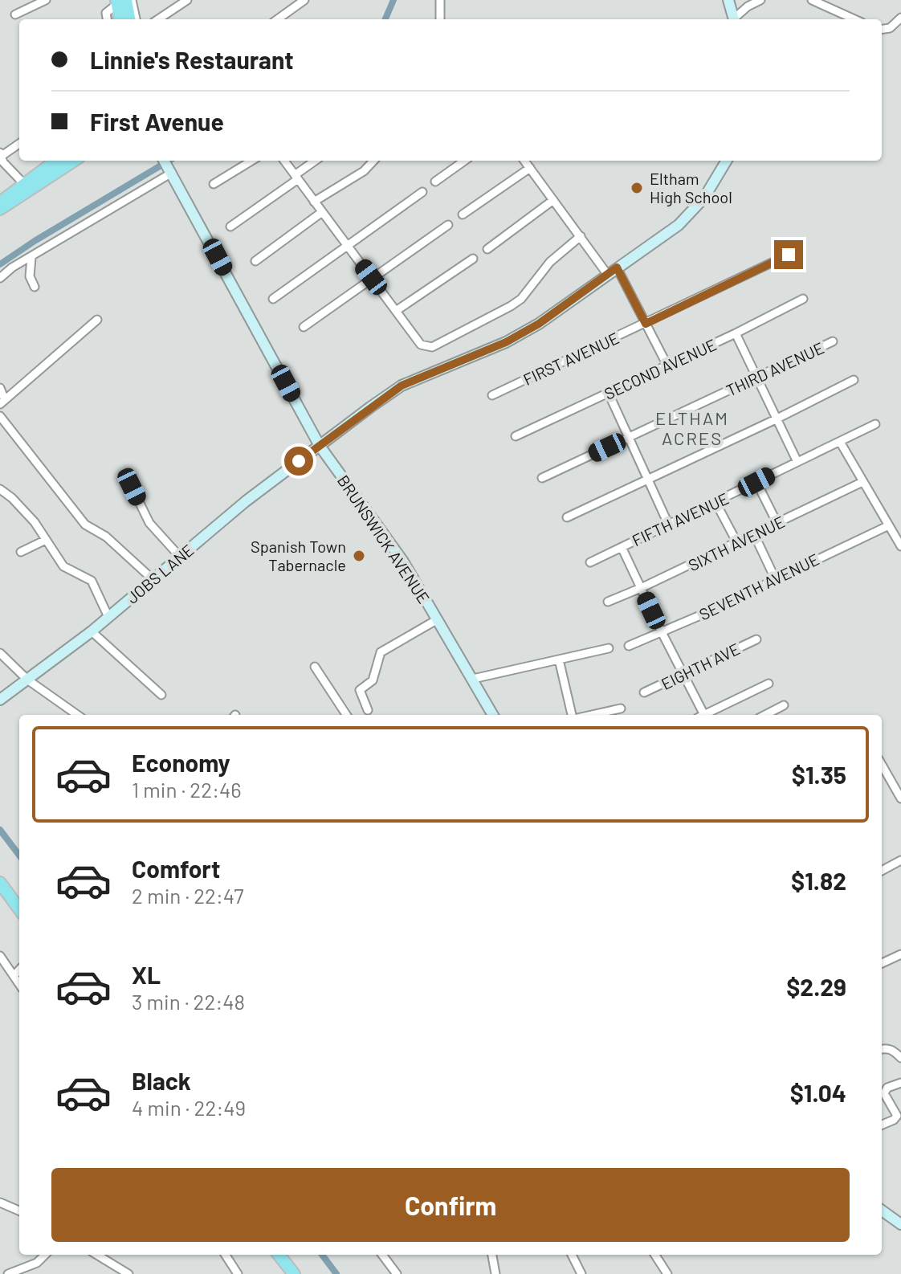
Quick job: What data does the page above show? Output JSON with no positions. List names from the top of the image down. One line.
{"streets":{"street":["FIRST AVENUE","SECOND AVENUE","THIRD AVENUE","FIFTH AVENUE","BRUNSWICK AVENUE","SIXTH AVENUE","JOBS LANE","SEVENTH AVENUE","EIGHTH AVE"]},"crossings":[["BRUNSWICK AVENUE","JOBS LANE"]],"districts":["ELTHAM ACRES"],"places":["Eltham High School","Spanish Town Tabernacle"],"page":{"banner":["Linnie's Restaurant","First Avenue"],"list":[{"name":"Economy","note":"1 min · 22:46","value":"$1.35"},{"name":"Comfort","note":"2 min · 22:47","value":"$1.82"},{"name":"XL","note":"3 min · 22:48","value":"$2.29"},{"name":"Black","note":"4 min · 22:49","value":"$1.04"}],"buttons":"Confirm"}}
